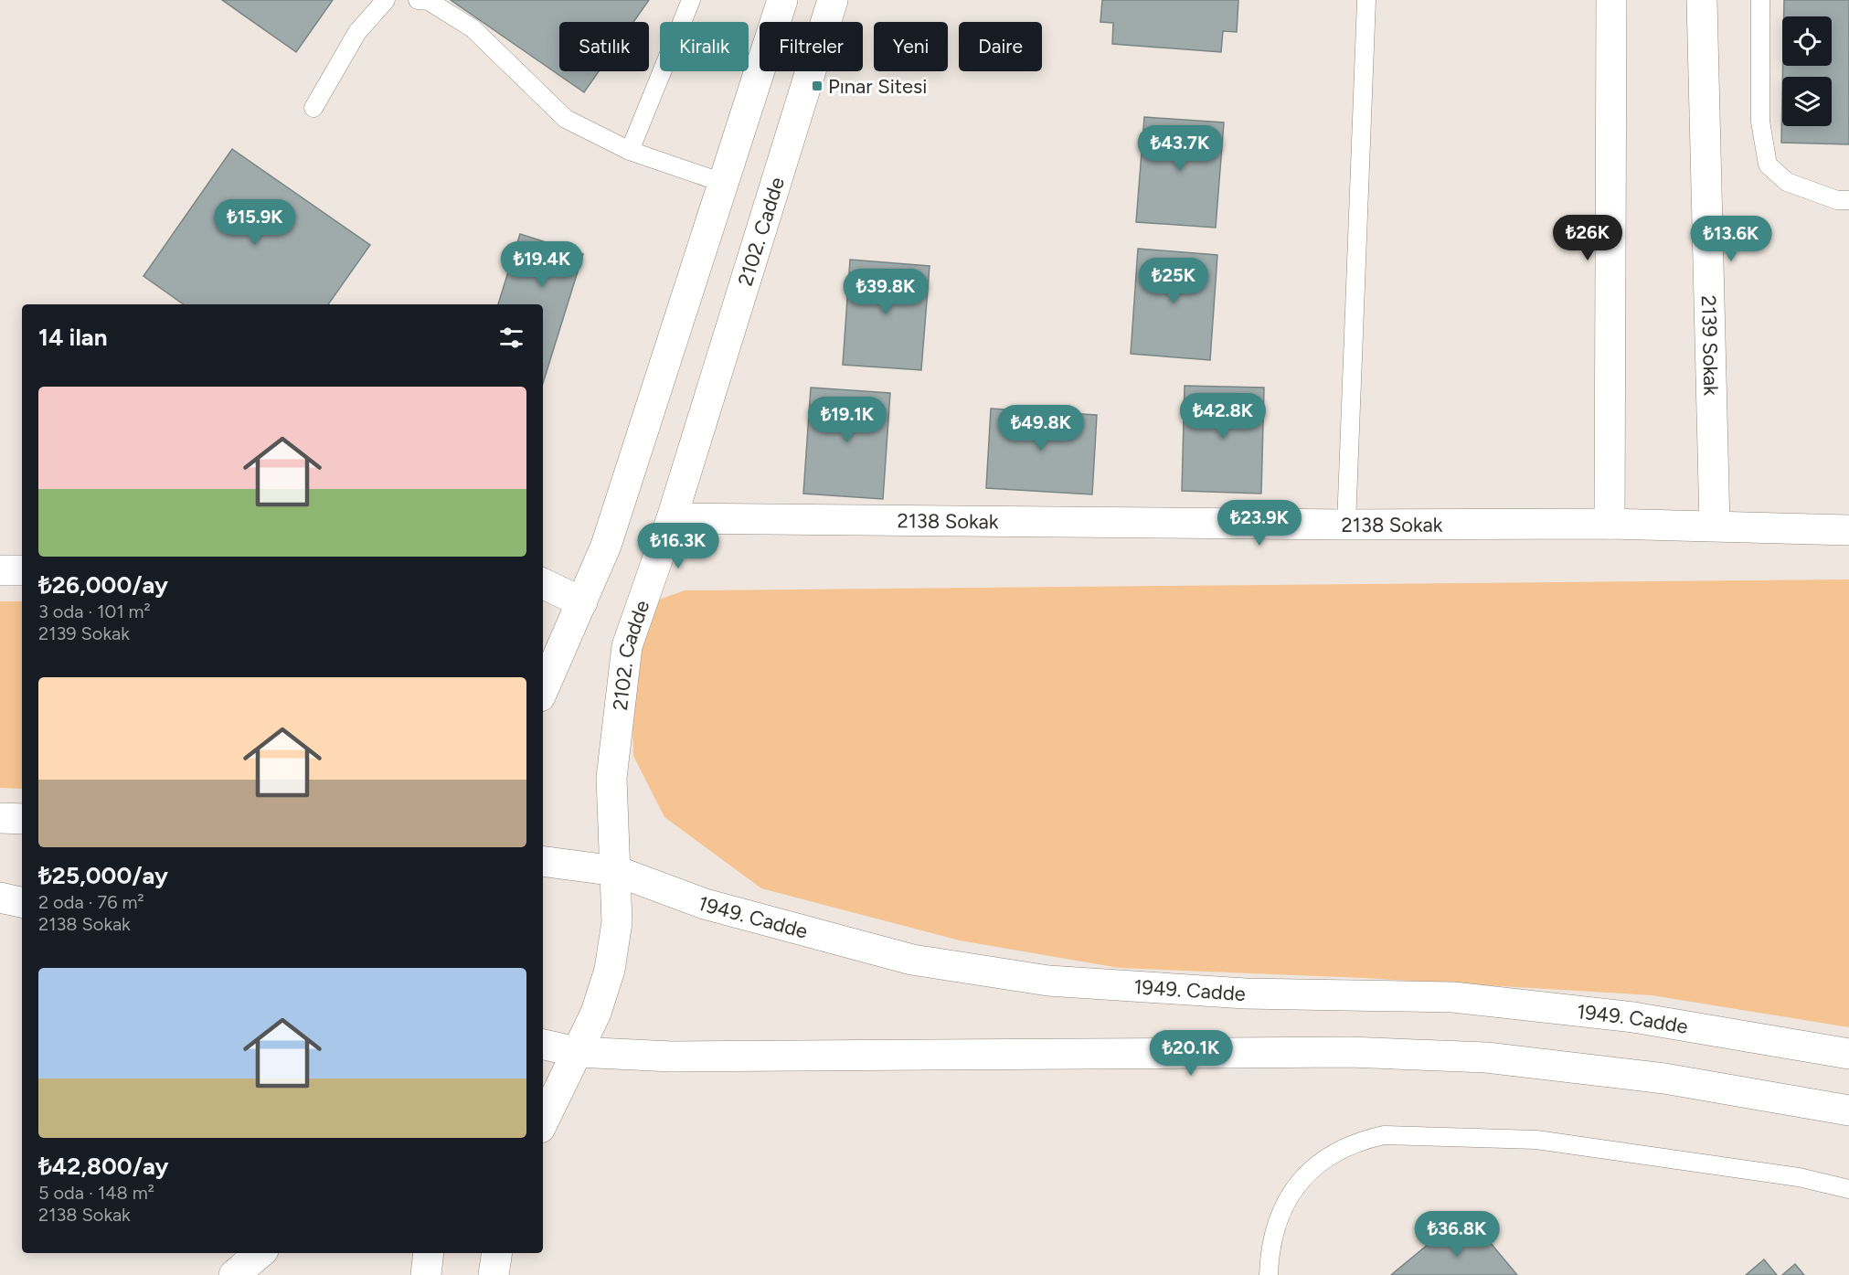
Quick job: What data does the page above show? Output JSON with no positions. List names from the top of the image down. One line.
{"streets":{"street":["2102. Cadde","2139 Sokak","2138 Sokak","1949. Cadde"]},"crossings":[["2102. Cadde","2138 Sokak"],["2102. Cadde","1949. Cadde"],["2139 Sokak","2138 Sokak"]],"places":{"transit":["Pınar Sitesi"]},"page":{"chip":["Satılık","Kiralık","Filtreler","Yeni","Daire"],"price":["₺43.7K","₺15.9K","₺26K","₺13.6K","₺19.4K","₺25K","₺39.8K","₺42.8K","₺19.1K","₺49.8K","₺23.9K","₺16.3K","₺20.1K","₺36.8K"],"heading":"14 ilan","list":[{"name":"₺26,000/ay","note":"3 oda · 101 m² · 2139 Sokak"},{"name":"₺25,000/ay","note":"2 oda · 76 m² · 2138 Sokak"},{"name":"₺42,800/ay","note":"5 oda · 148 m² · 2138 Sokak"}]}}
